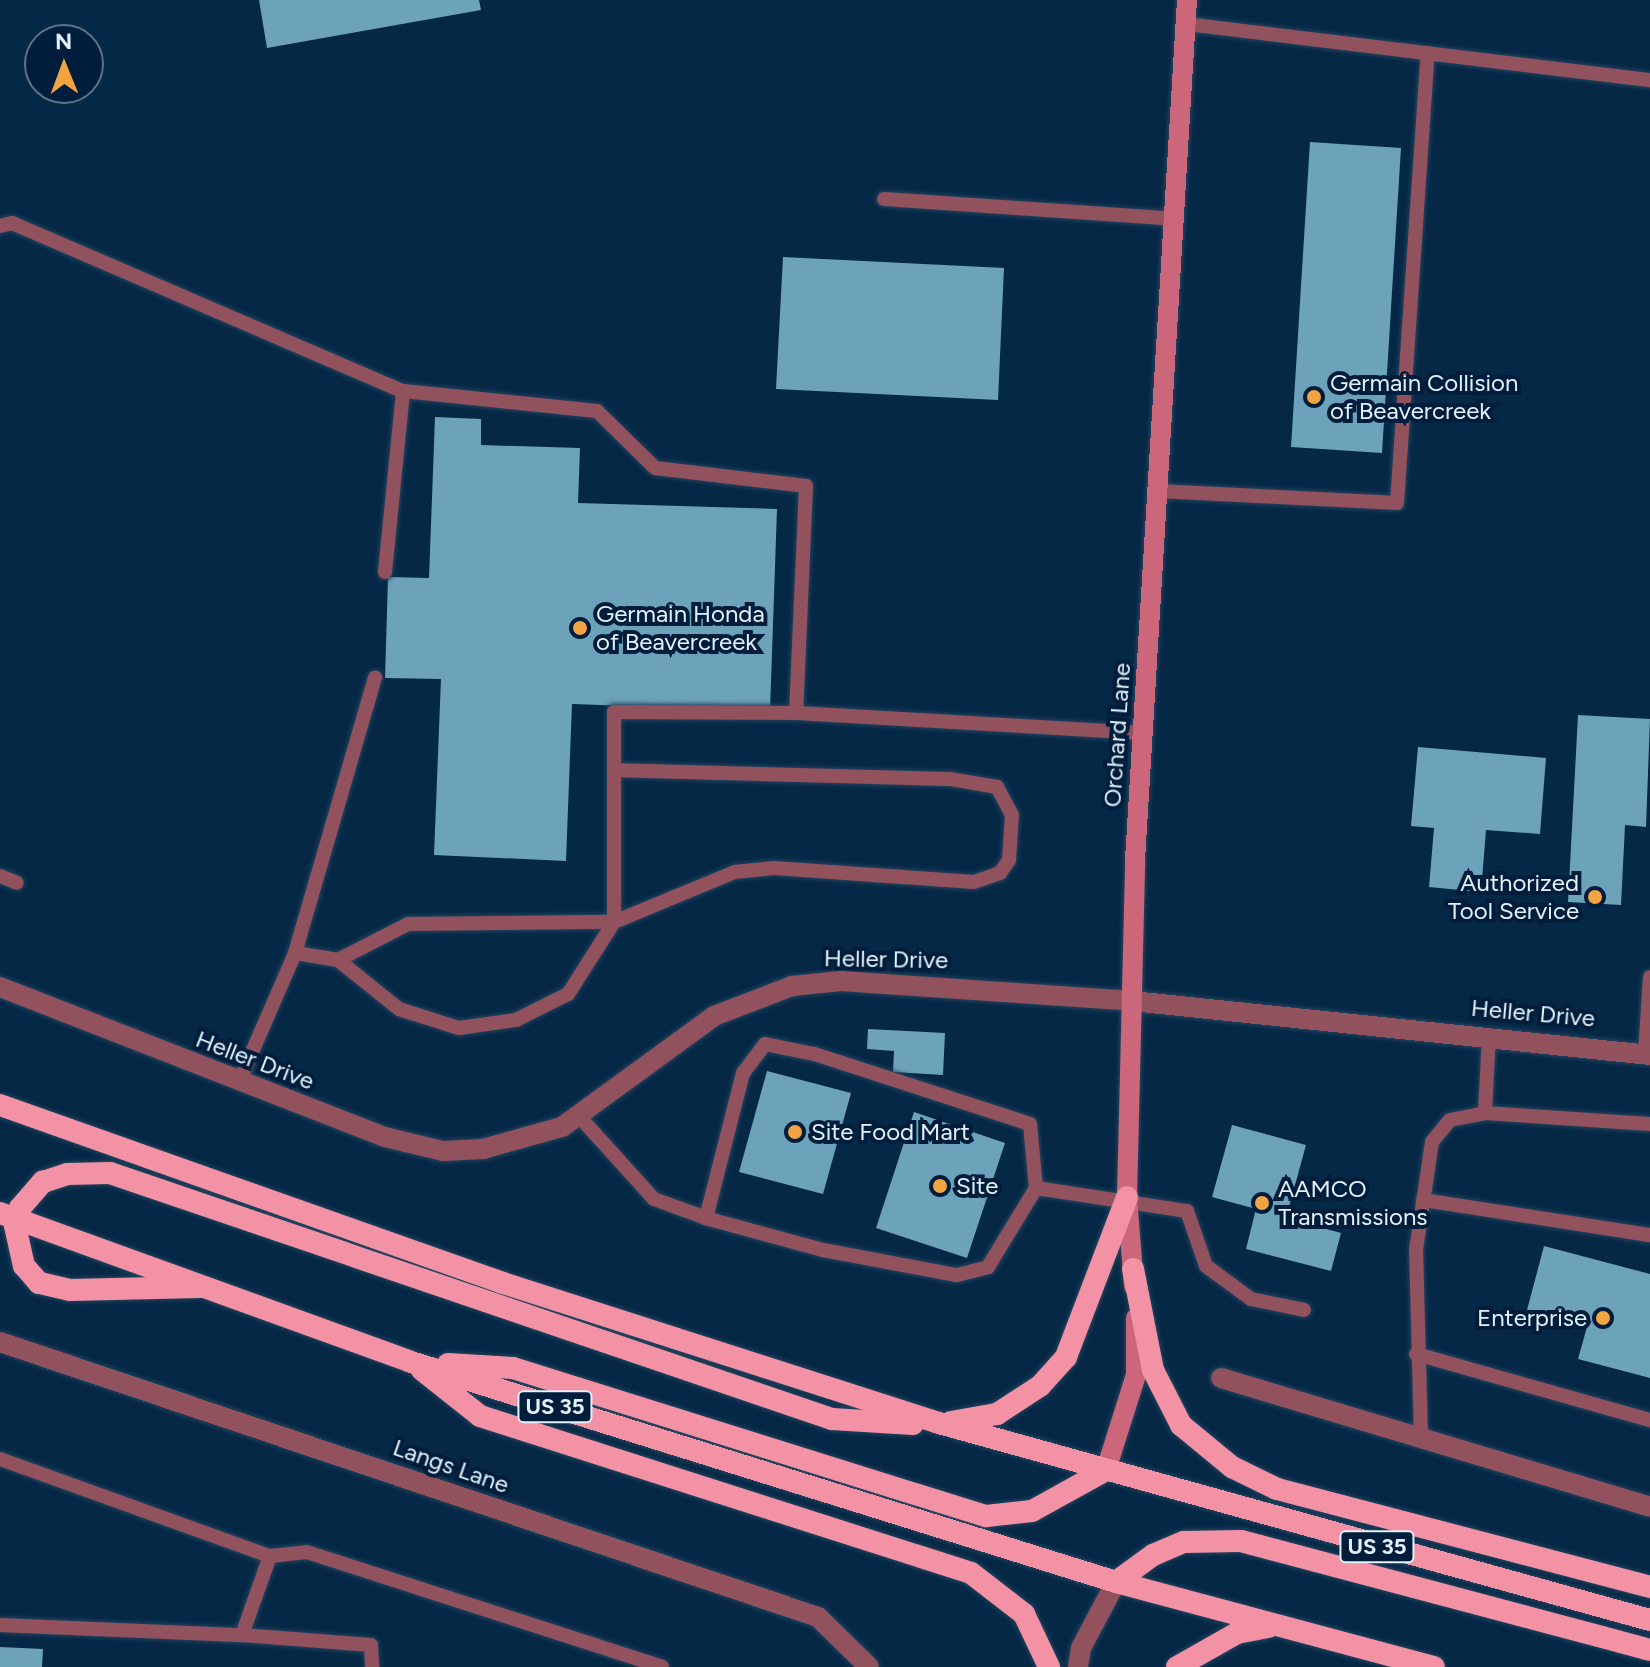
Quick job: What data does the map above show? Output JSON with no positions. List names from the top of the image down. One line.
{"streets":{"highway":["US 35"],"main road":["Orchard Lane"],"street":["Heller Drive","Langs Lane"]},"crossings":[["Orchard Lane","Heller Drive"],["Orchard Lane","US 35"]],"places":["Germain Collision of Beavercreek","Germain Honda of Beavercreek","Authorized Tool Service","Site Food Mart","Site","AAMCO Transmissions","Enterprise"],"north":"top"}
